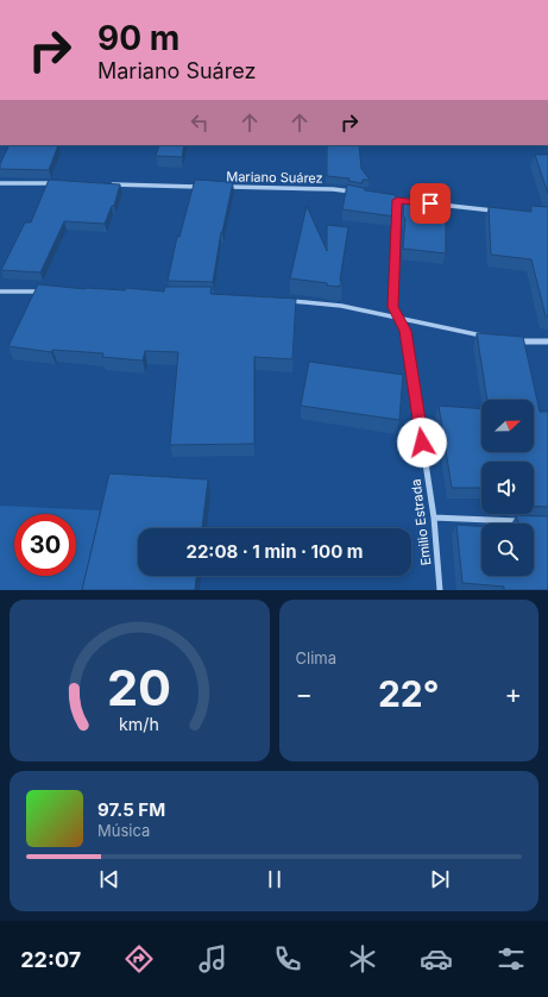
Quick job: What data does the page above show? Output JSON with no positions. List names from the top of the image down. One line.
{"streets":{"street":["Mariano Suárez","Emilio Estrada"]},"north":"right","page":{"turn":["90 m","Mariano Suárez"],"limit":"30","trip":"22:08 · 1 min · 100 m","tile":"Clima","heat":["−","22°","+"],"song":["97.5 FM","Música"],"tabs":"22:07","gauge":["20","km/h"]}}
